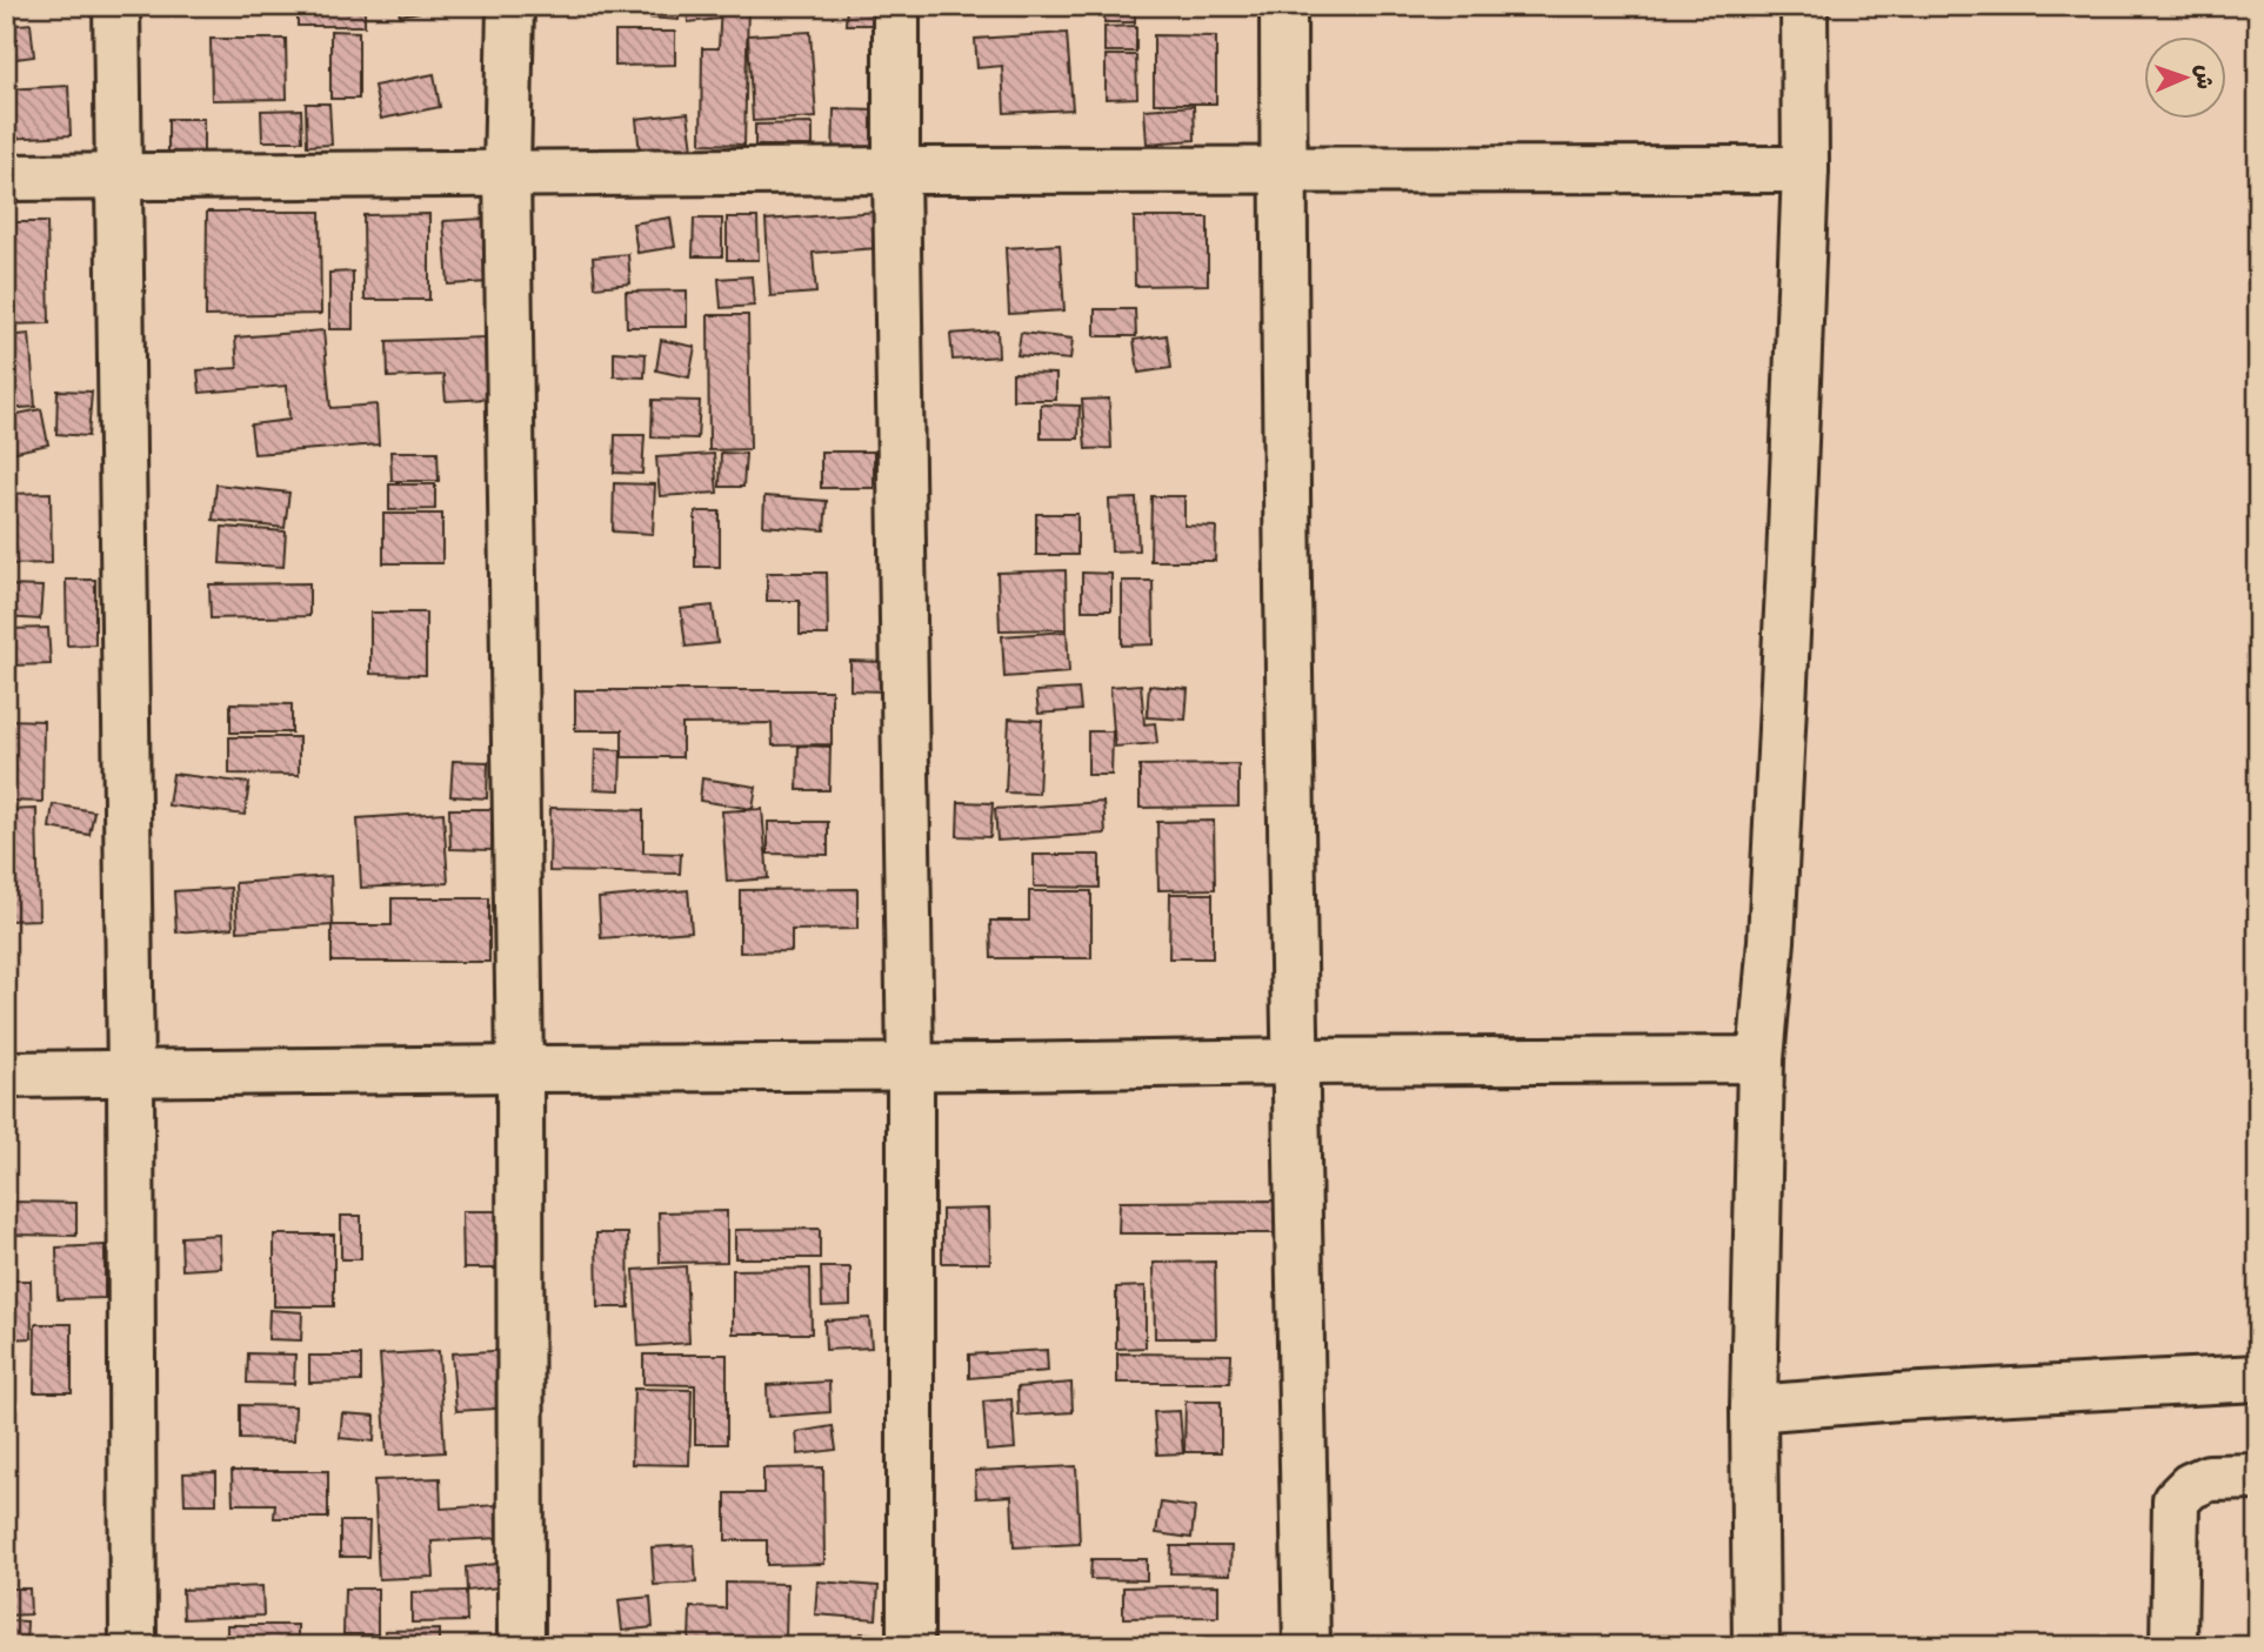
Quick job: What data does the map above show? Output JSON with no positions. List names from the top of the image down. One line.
{"north":"right"}
